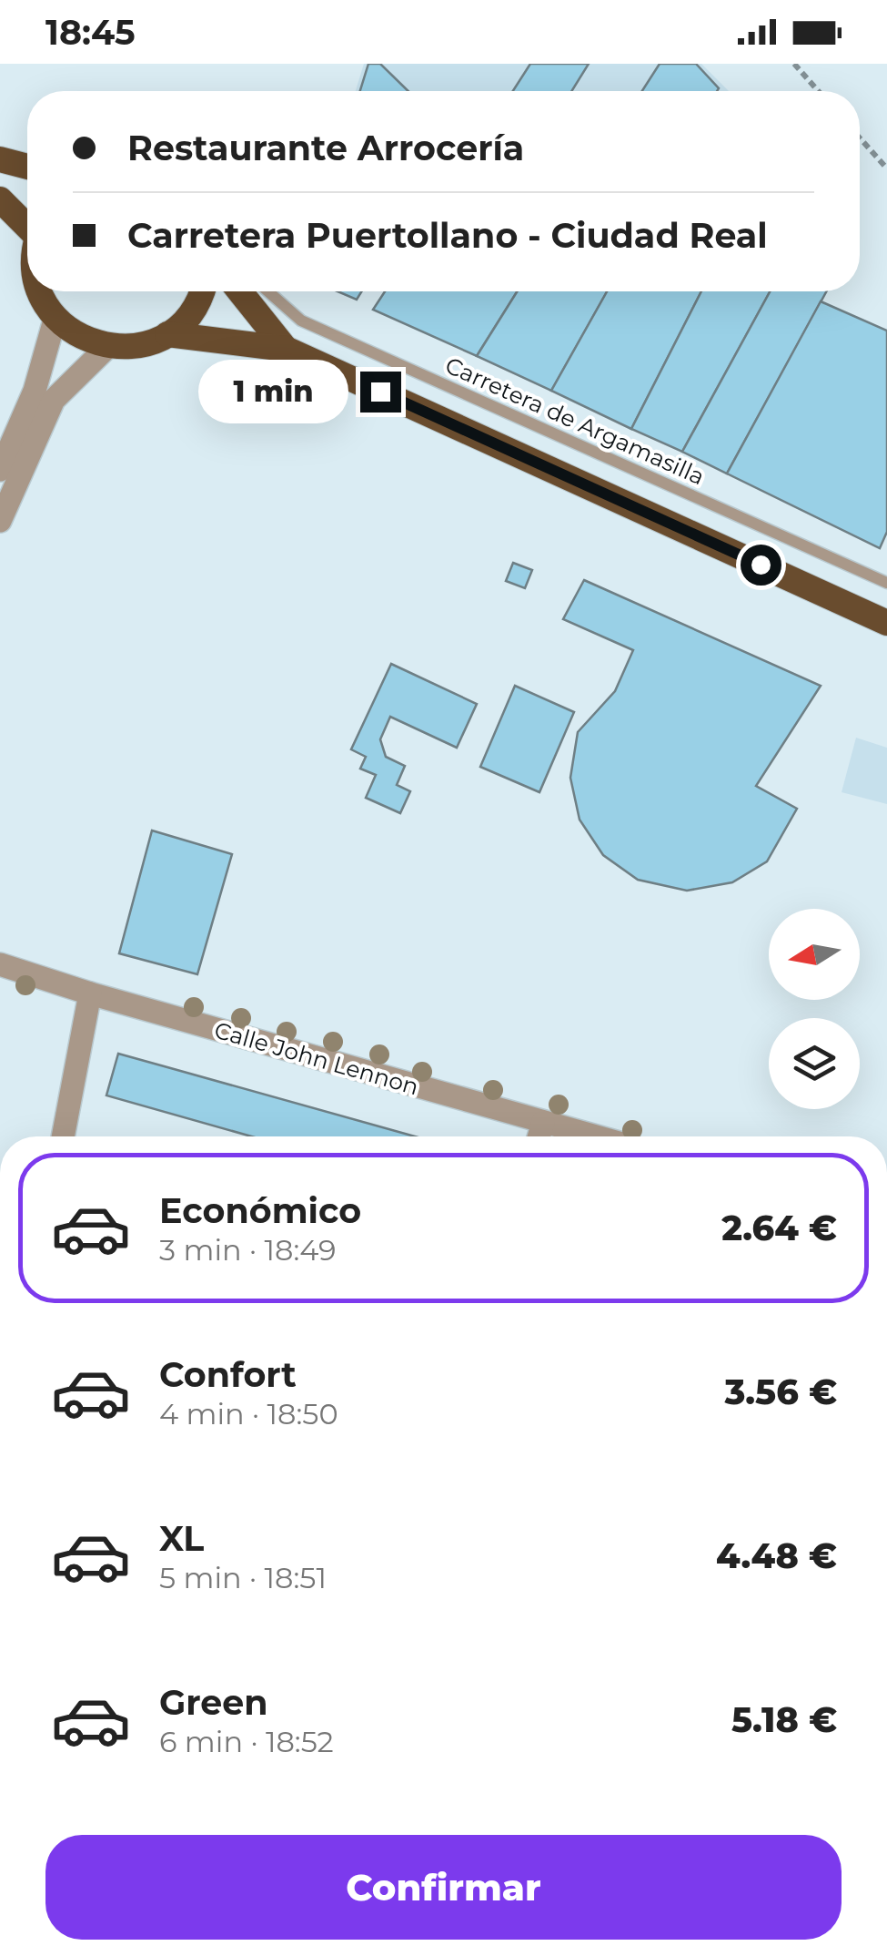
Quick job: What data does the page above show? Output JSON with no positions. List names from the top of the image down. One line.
{"streets":{"street":["Calle John Lennon"],"lane":["Carretera de Argamasilla"]},"north":"left","page":{"status":"18:45","banner":["Restaurante Arrocería","Carretera Puertollano - Ciudad Real"],"bubble":"1 min","list":[{"name":"Económico","note":"3 min · 18:49","value":"2.64 €"},{"name":"Confort","note":"4 min · 18:50","value":"3.56 €"},{"name":"XL","note":"5 min · 18:51","value":"4.48 €"},{"name":"Green","note":"6 min · 18:52","value":"5.18 €"}],"buttons":"Confirmar"}}
